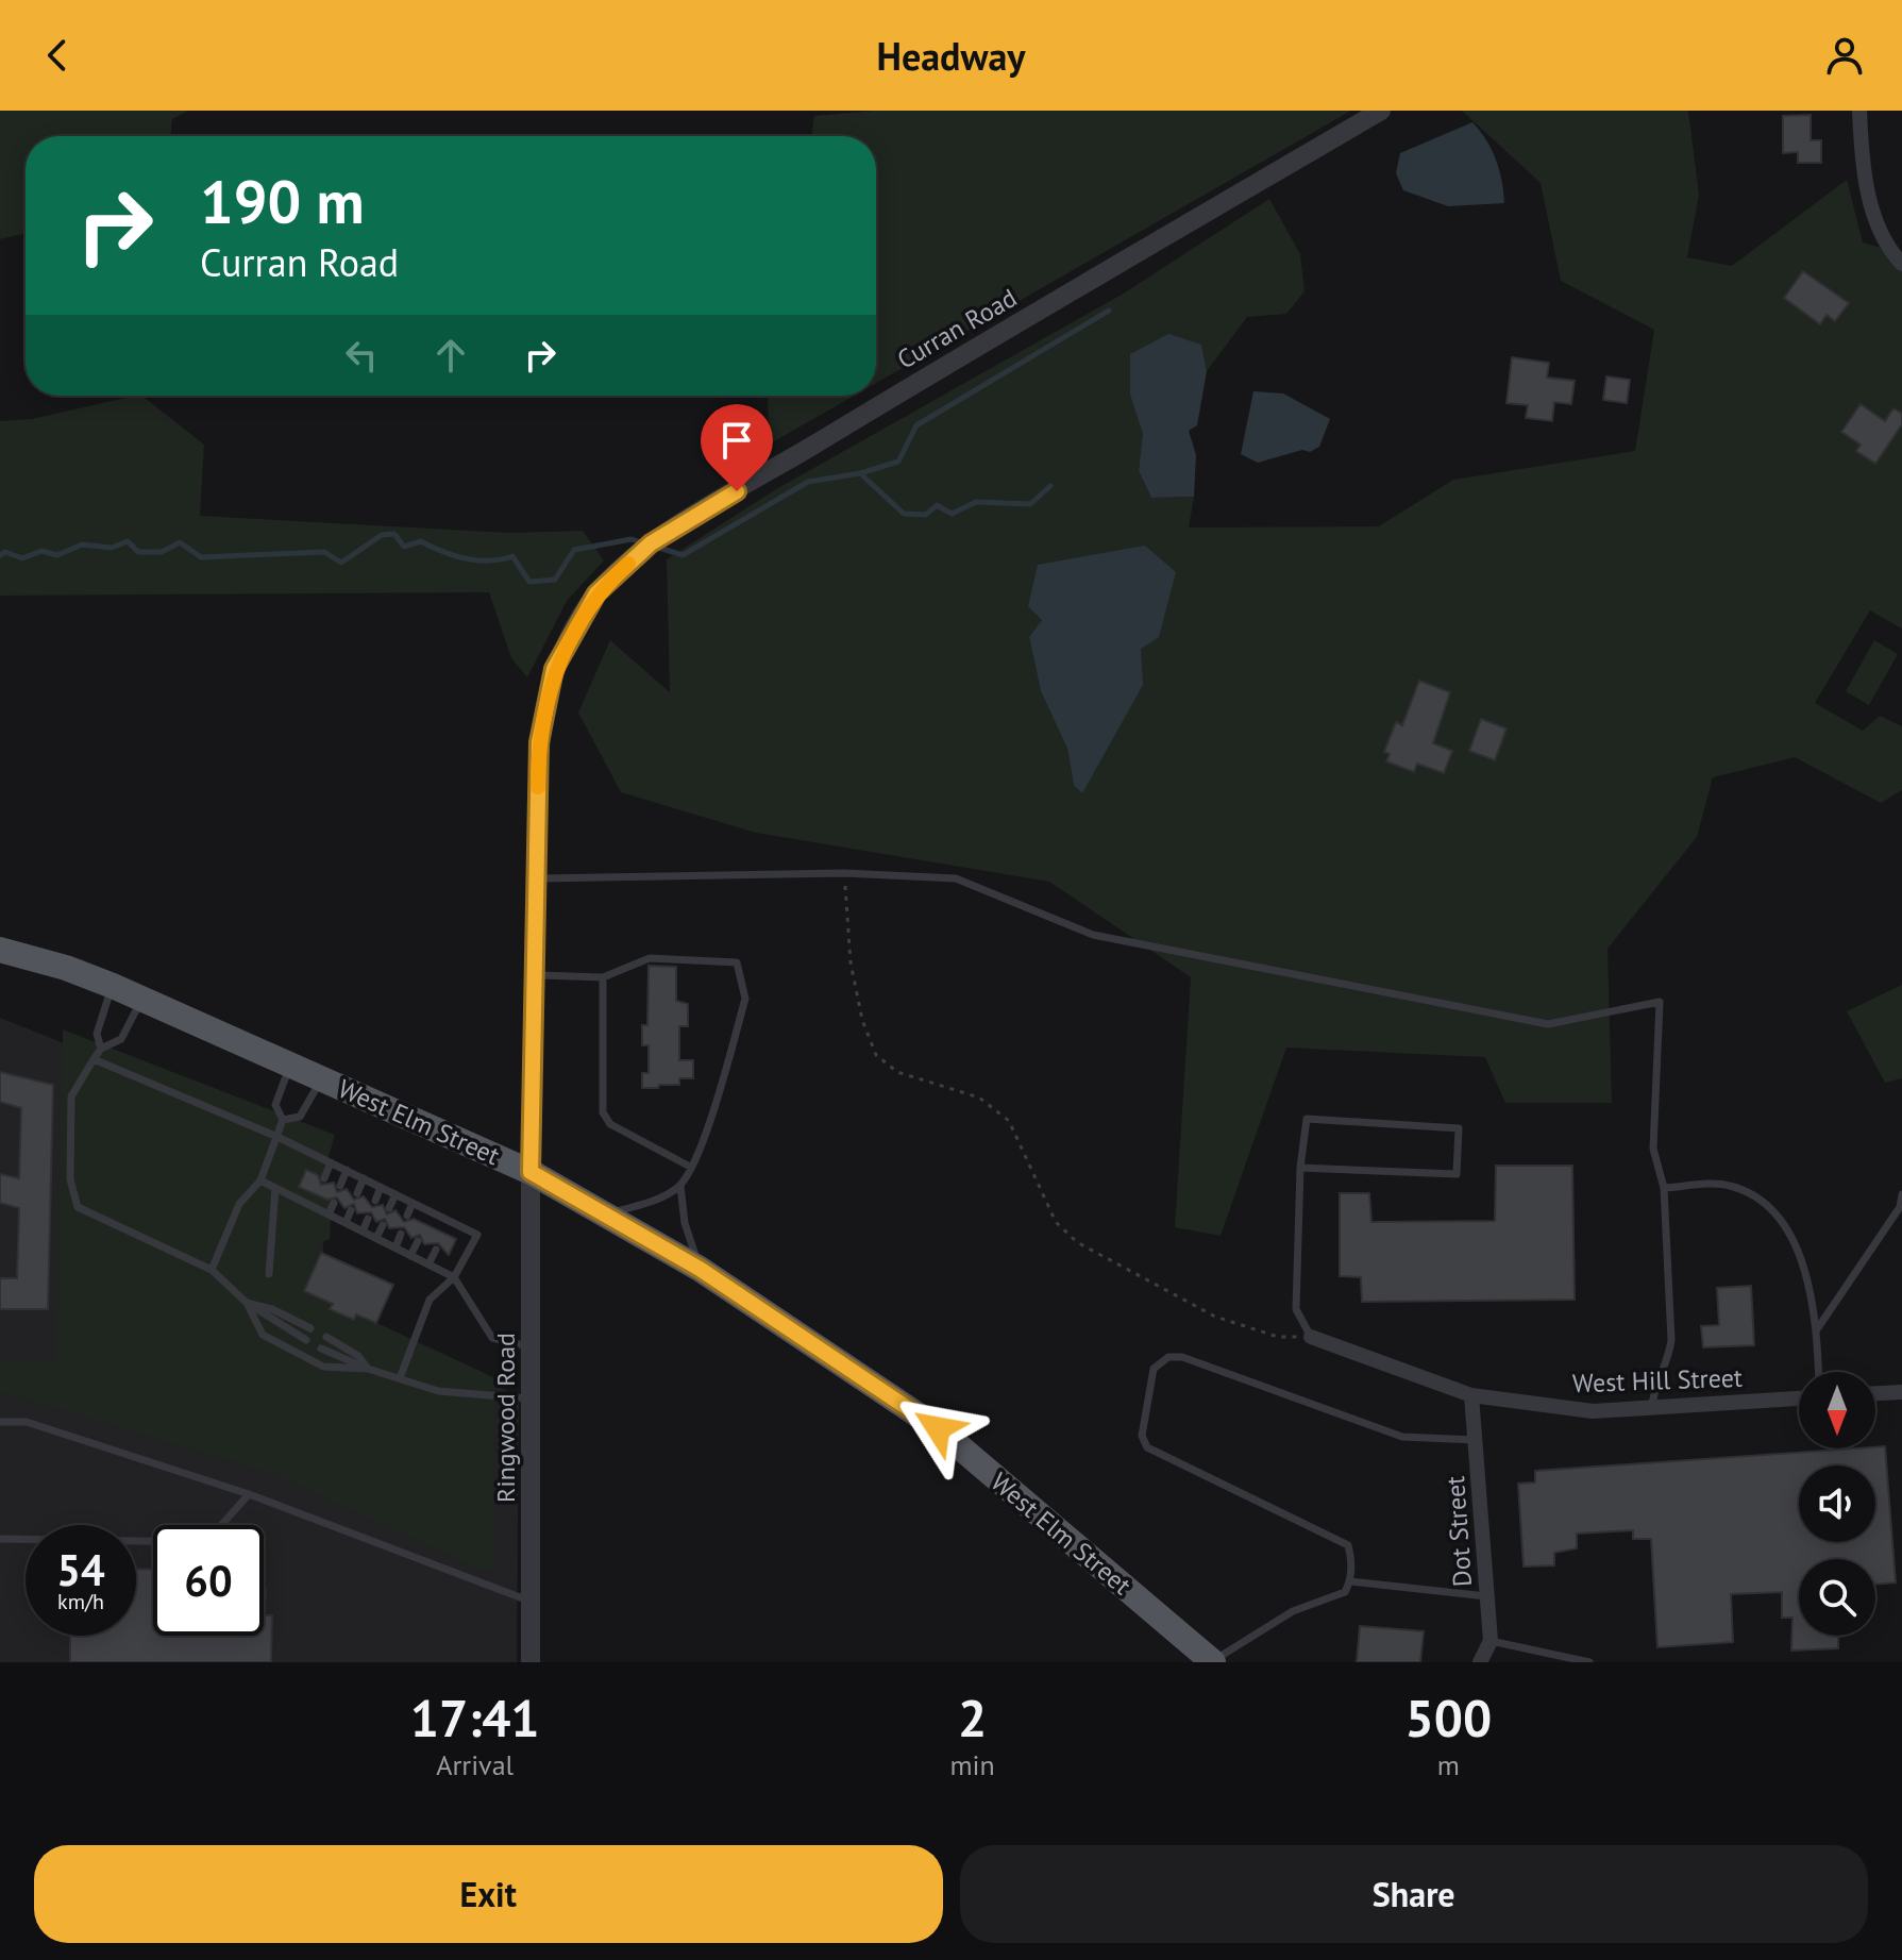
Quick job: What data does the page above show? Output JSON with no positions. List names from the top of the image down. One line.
{"streets":{"main road":["West Elm Street"],"street":["Curran Road","West Hill Street","Ringwood Road","Dot Street"]},"crossings":[["Curran Road","West Elm Street"],["Curran Road","Ringwood Road"],["West Elm Street","Ringwood Road"],["West Hill Street","Dot Street"]],"north":"bottom","page":{"header":"Headway","turn":["190 m","Curran Road"],"speed":"54 km/h","limit":"60","eta":["17:41","Arrival","2","min","500","m"],"buttons":["Exit","Share"]}}
